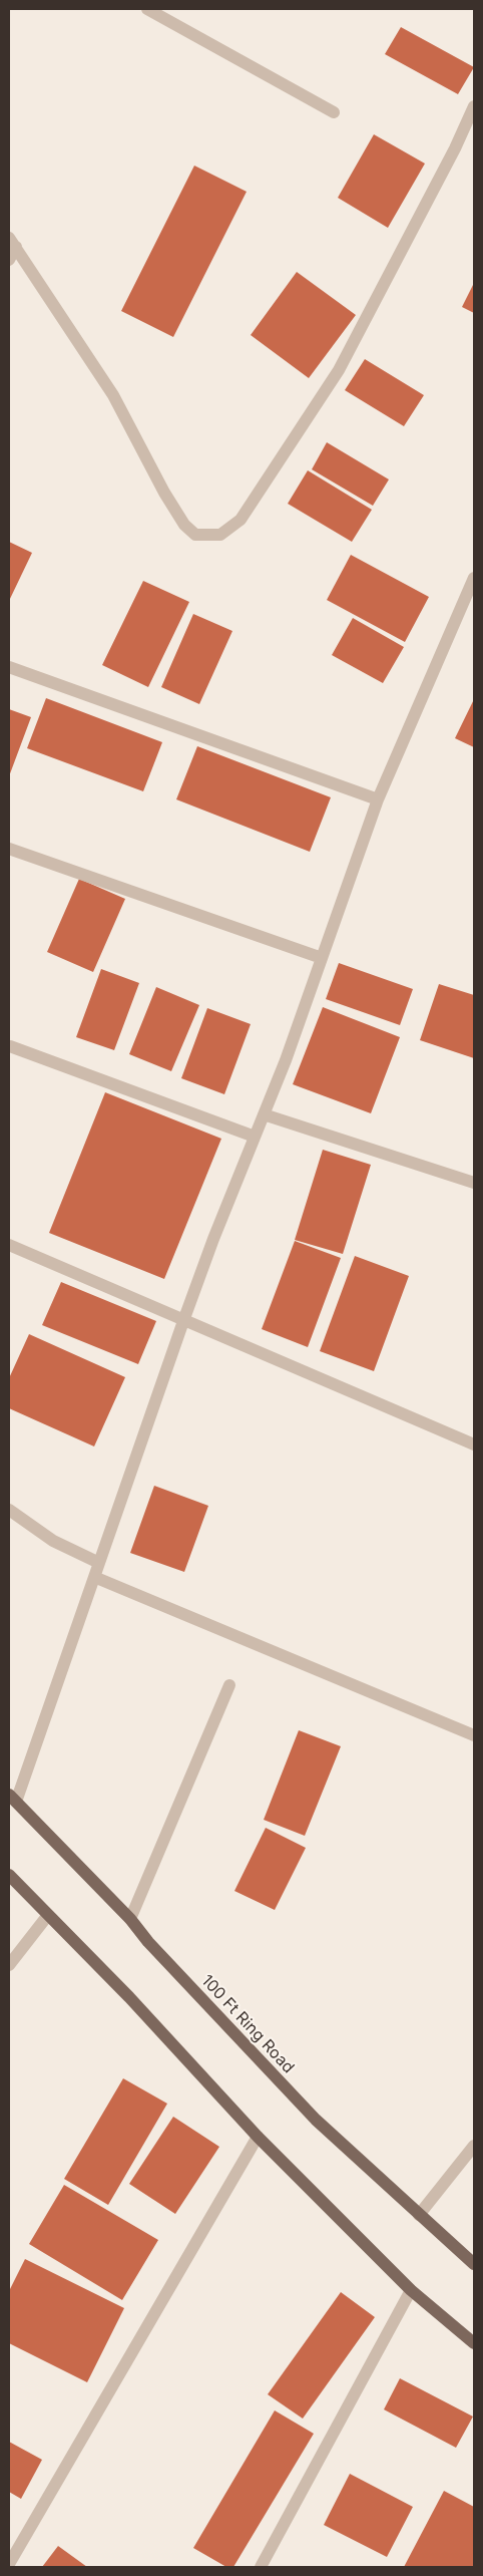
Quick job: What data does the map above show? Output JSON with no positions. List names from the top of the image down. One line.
{"streets":{"main road":["100 Ft Ring Road"]}}
